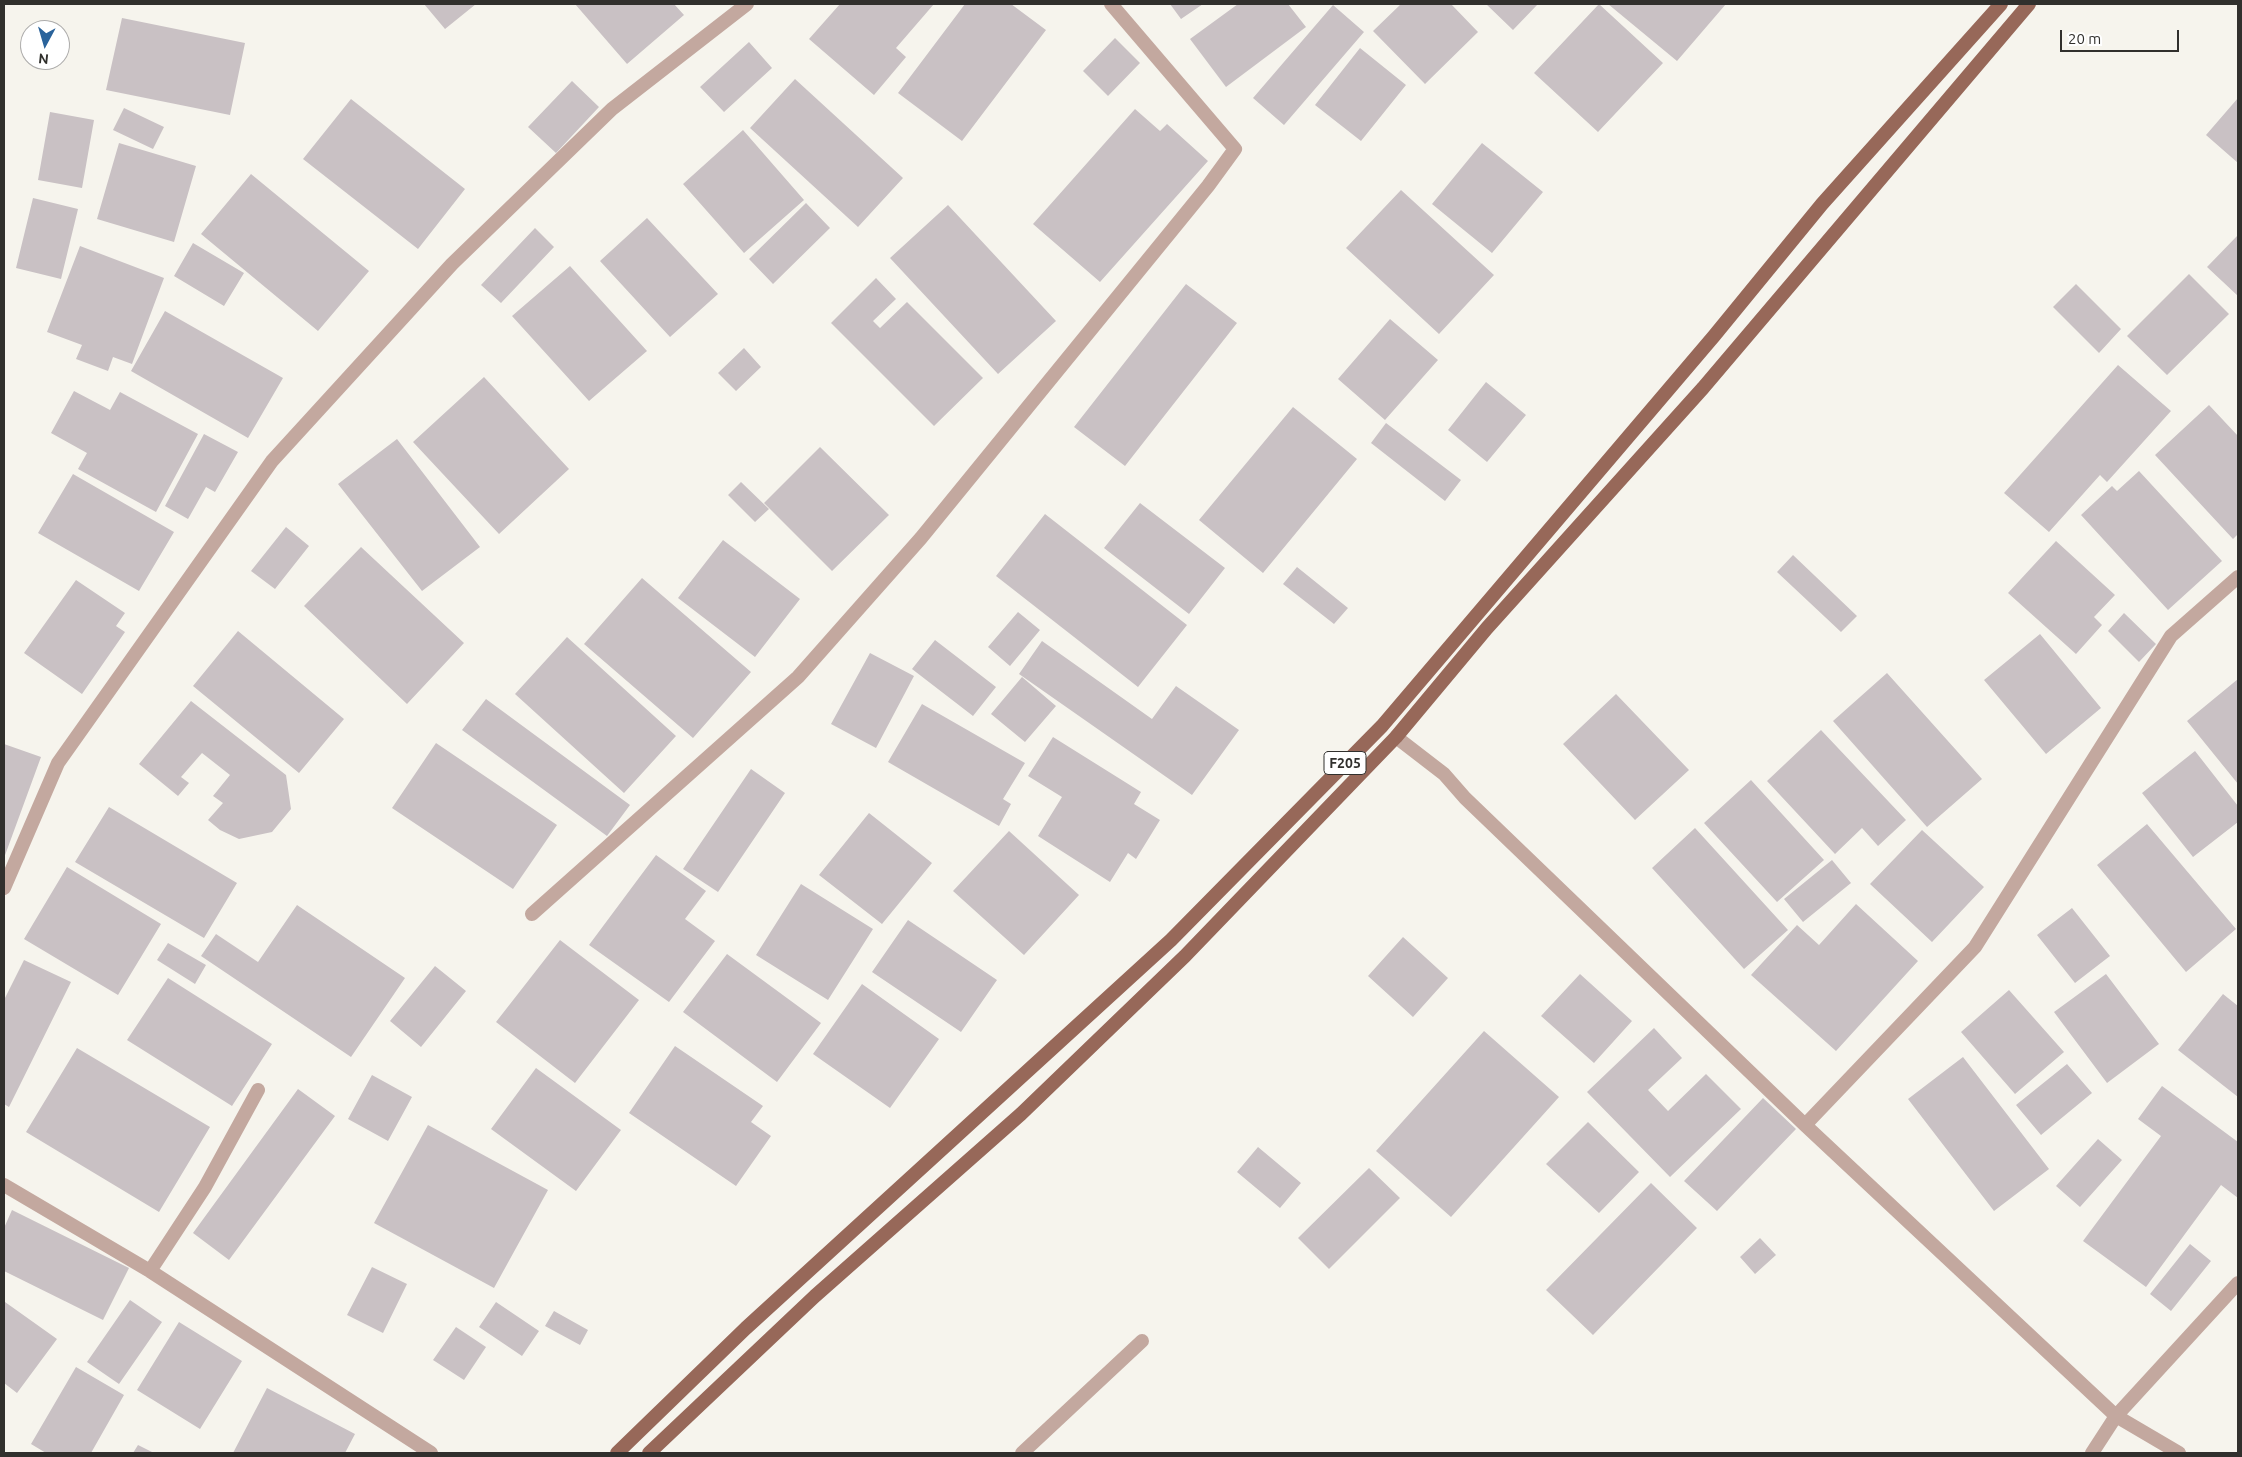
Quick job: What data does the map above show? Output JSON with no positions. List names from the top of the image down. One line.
{"streets":{"main road":["F205"]},"scale_bar":"20 m","north":"bottom"}
